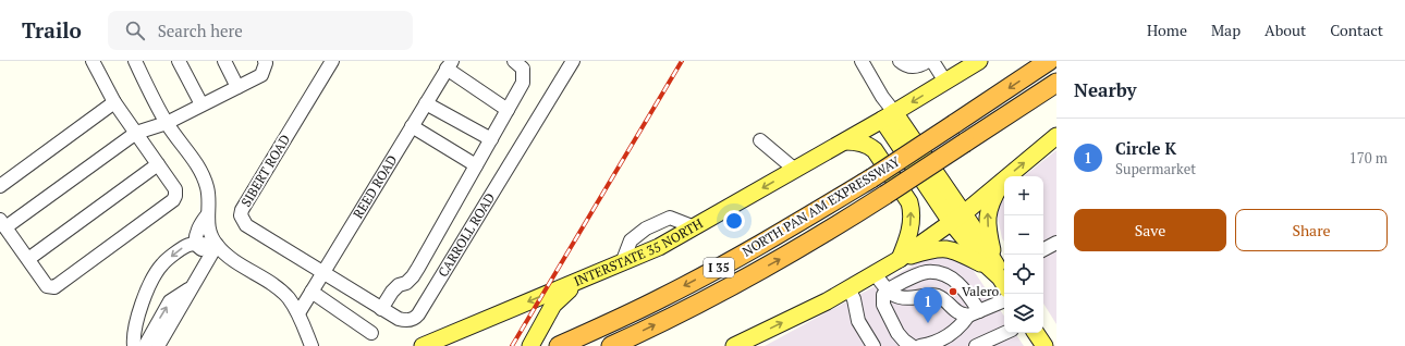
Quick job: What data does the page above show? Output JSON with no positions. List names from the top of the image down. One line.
{"streets":{"highway":["NORTH PAN AM EXPRESSWAY","I 35"],"main road":["INTERSTATE 35 NORTH"],"street":["SIBERT ROAD","REED ROAD","CARROLL ROAD"]},"crossings":[["SIBERT ROAD","REED ROAD"],["SIBERT ROAD","CARROLL ROAD"],["REED ROAD","CARROLL ROAD"]],"places":["Valero"],"page":{"header":"Trailo","search":"Search here","nav":["Home","Map","About","Contact"],"heading":"Nearby","list":[{"mark":"1","name":"Circle K","note":"Supermarket","value":"170 m"}],"map_buttons":["+","−"],"buttons":["Save","Share"],"pins":"1"}}
